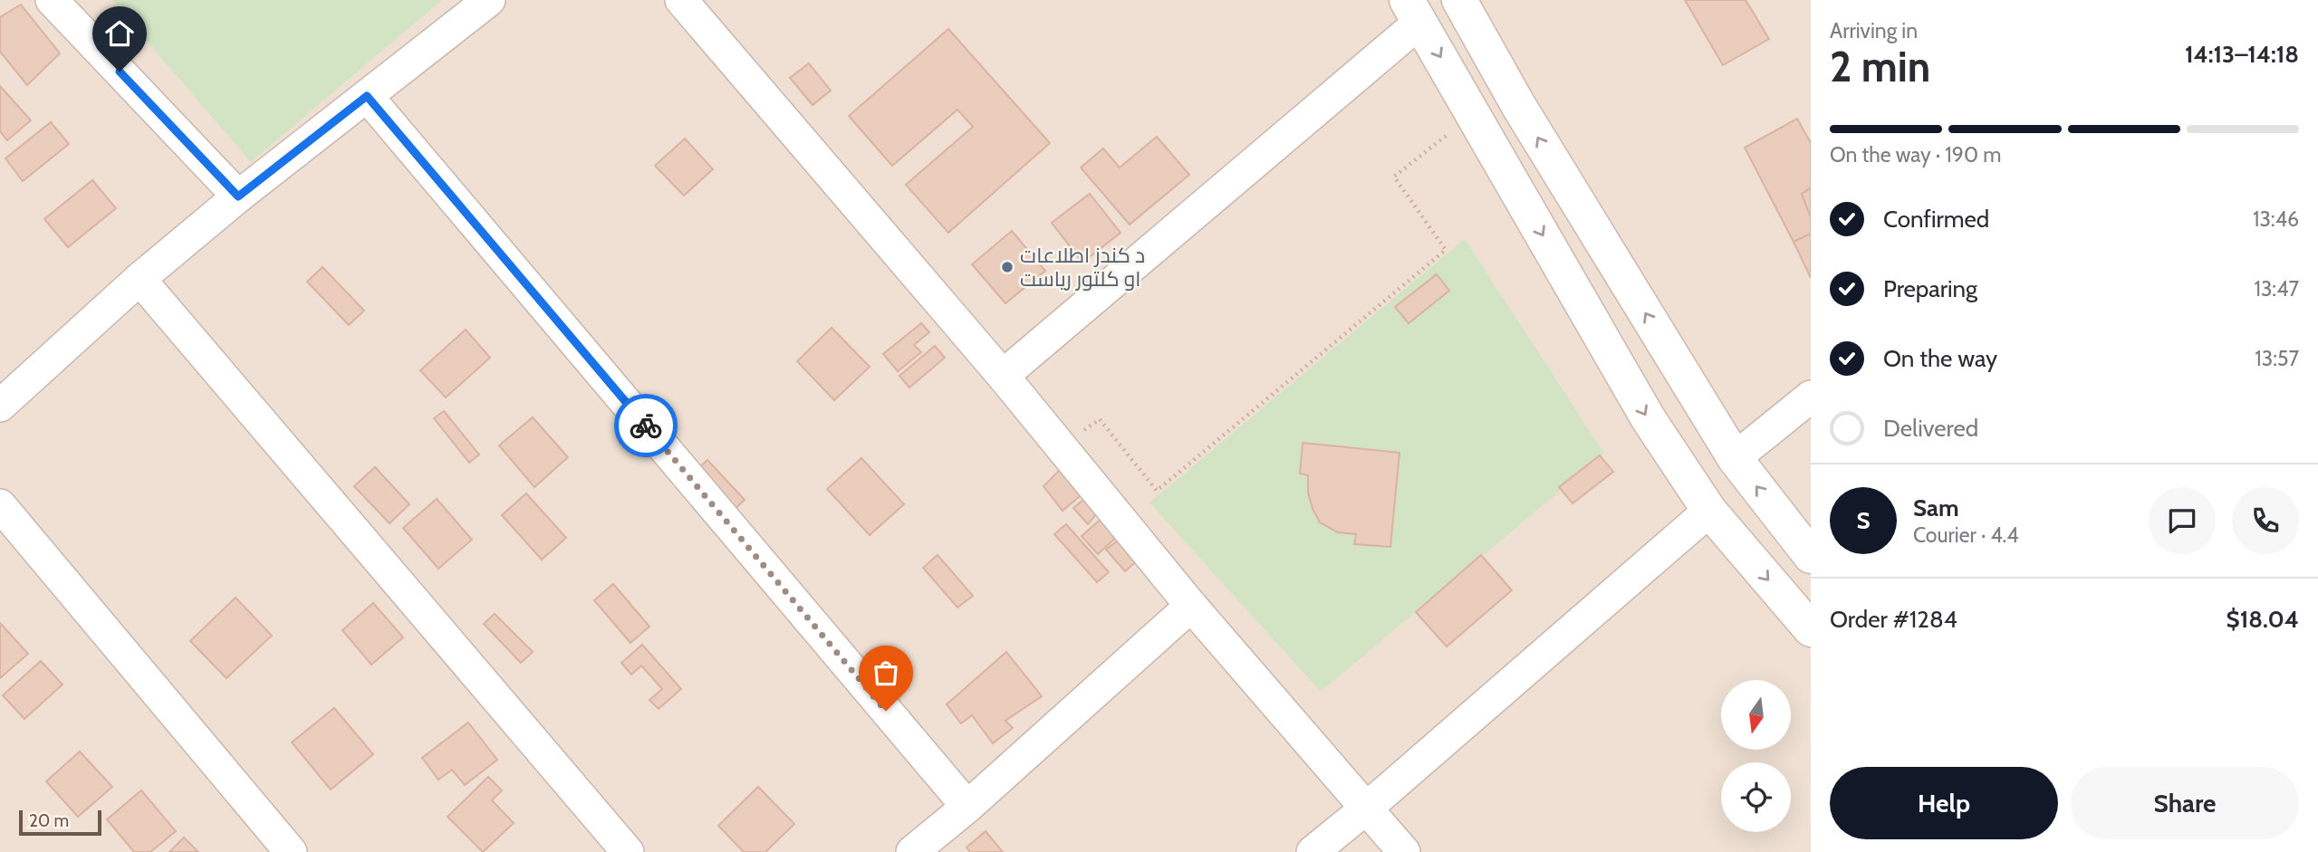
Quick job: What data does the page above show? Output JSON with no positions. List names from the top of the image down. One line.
{"places":["د کندز اطلاعات او کلتور ریاست"],"scale_bar":"20 m","north":"bottom","page":{"heading":["2 min","Arriving in","14:13–14:18"],"panel":["Sam","Courier · 4.4","Order #1284","$18.04"],"bar":"On the way · 190 m","list":[["Confirmed","13:46"],["Preparing","13:47"],["On the way","13:57"],"Delivered"],"round":"S","buttons":["Help","Share"],"scale":"20 m"}}
